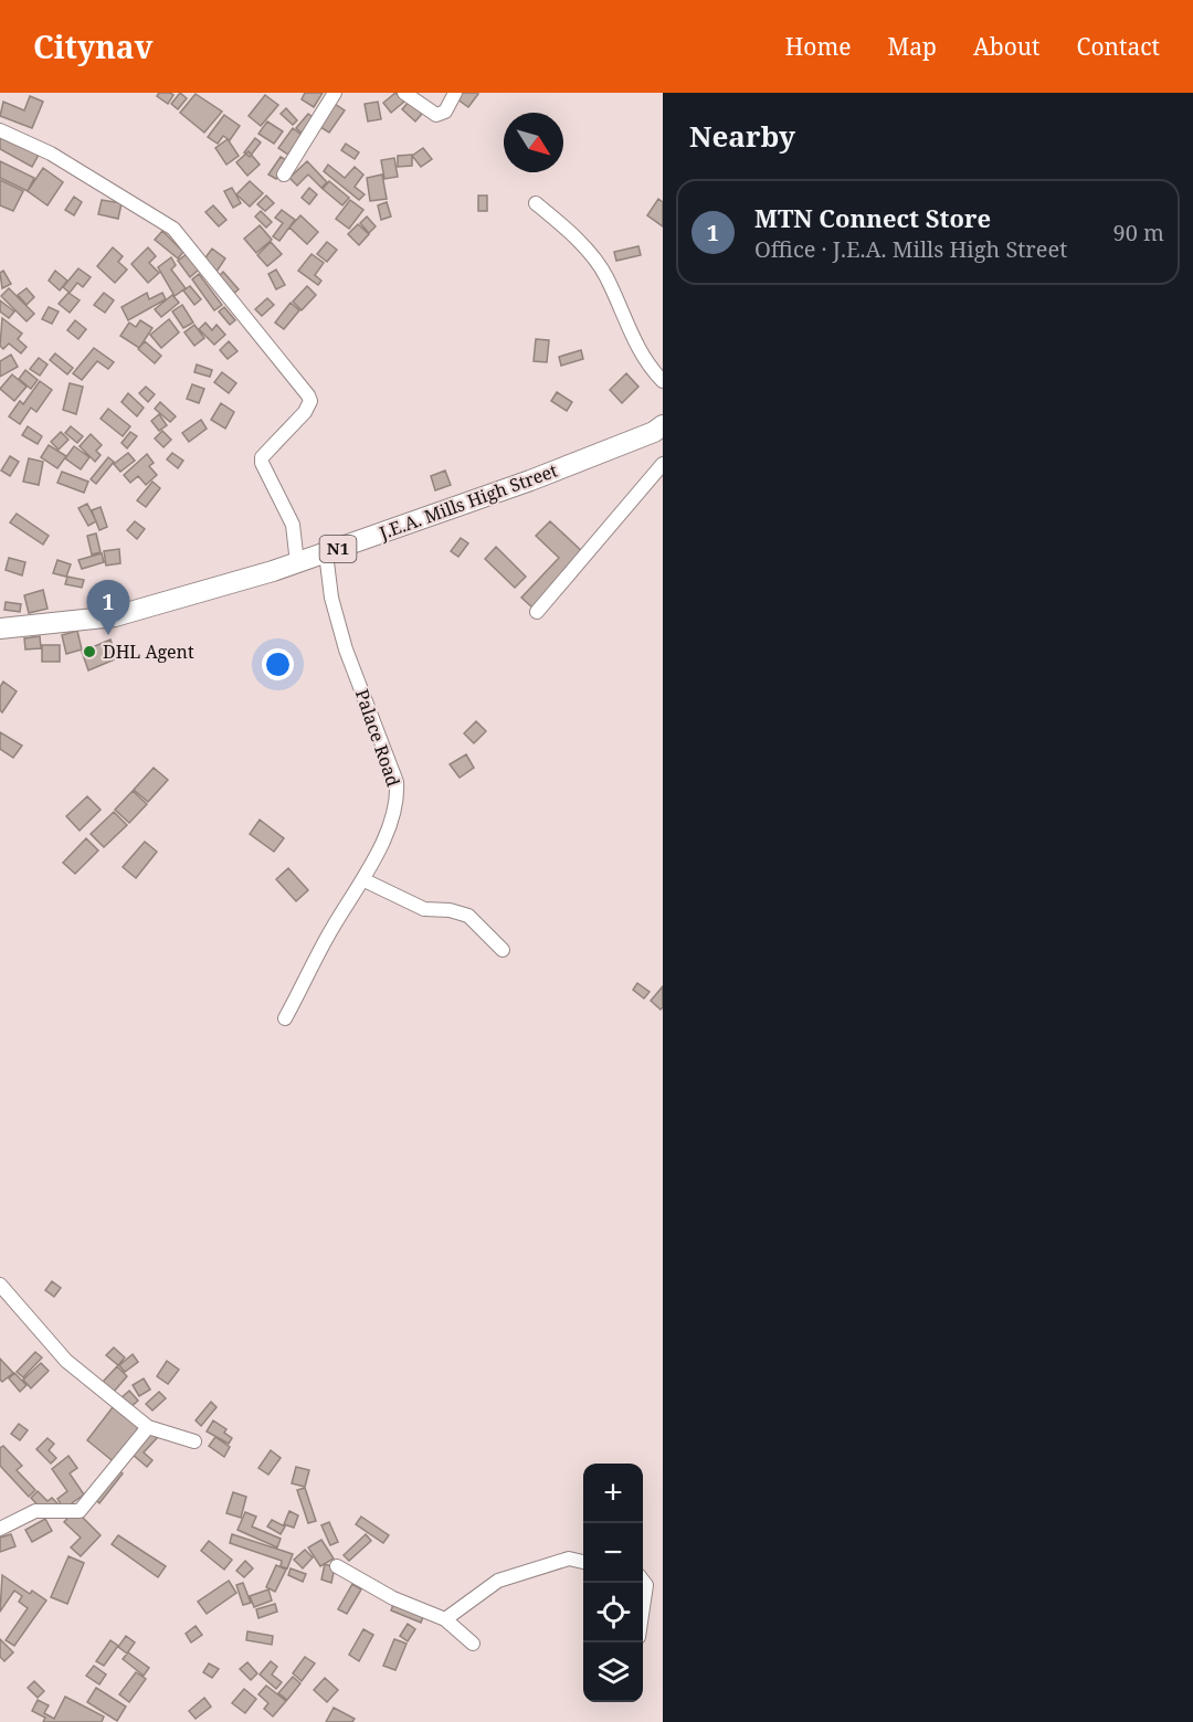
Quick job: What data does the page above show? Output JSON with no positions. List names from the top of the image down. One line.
{"streets":{"highway":["J.E.A. Mills High Street","N1"],"street":["Palace Road"]},"crossings":[["J.E.A. Mills High Street","Palace Road"]],"places":["DHL Agent"],"north":"bottom right","page":{"header":"Citynav","nav":["Home","Map","About","Contact"],"heading":"Nearby","list":[{"mark":"1","name":"MTN Connect Store","note":"Office · J.E.A. Mills High Street","value":"90 m"}],"pins":"1","map_buttons":["+","−"]}}
